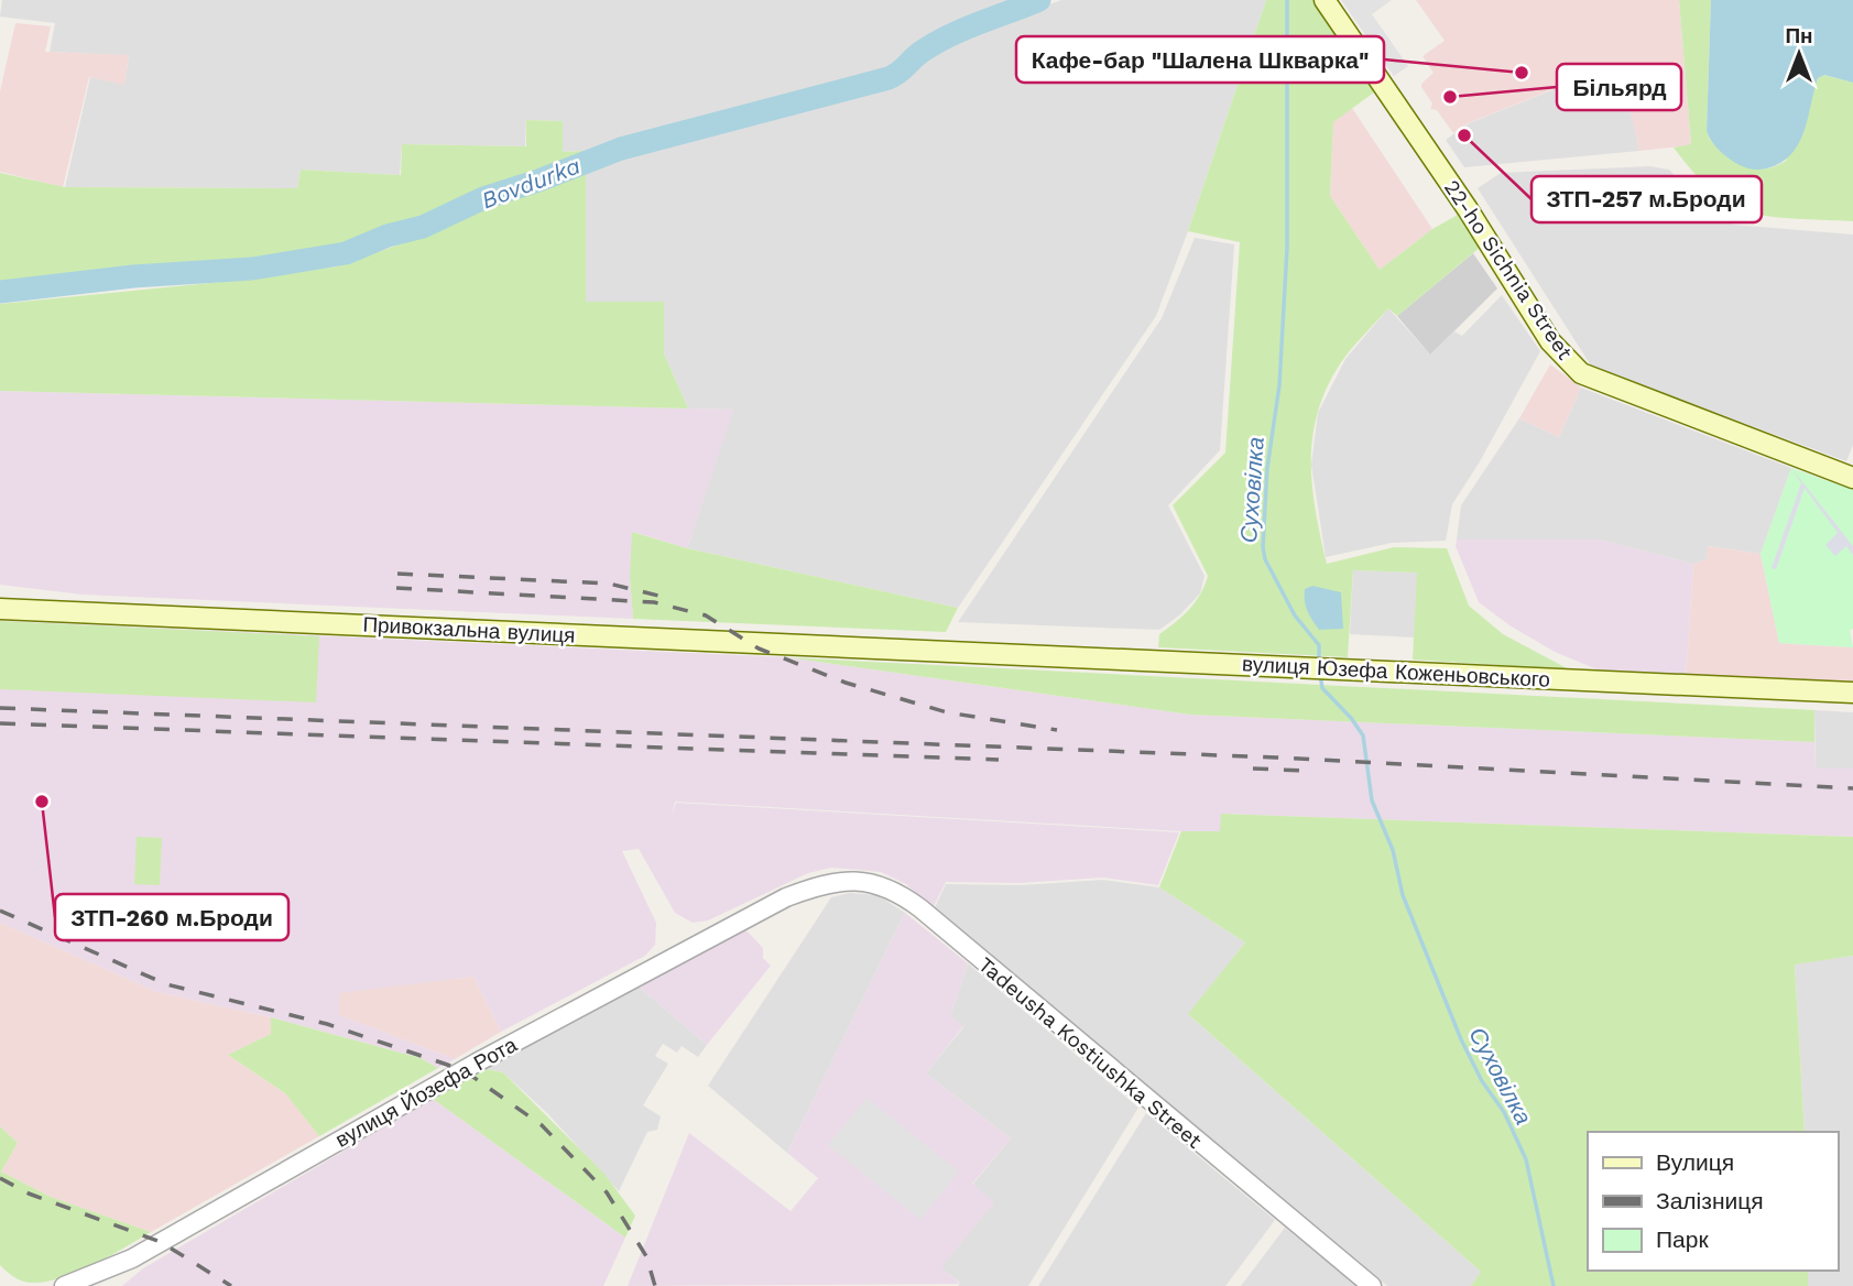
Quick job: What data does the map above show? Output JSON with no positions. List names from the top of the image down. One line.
{"streets":{"main road":["22-ho Sichnia Street","Привокзальна вулиця","вулиця Юзефа Коженьовського"],"street":["Tadeusha Kostiushka Street","вулиця Йозефа Рота"]},"crossings":[["Привокзальна вулиця","вулиця Юзефа Коженьовського"],["Tadeusha Kostiushka Street","вулиця Йозефа Рота"]],"water":["Bovdurka","Суховілка"],"places":["Кафе-бар \"Шалена Шкварка\"","Більярд","ЗТП-257 м.Броди","ЗТП-260 м.Броди"],"legend":["Вулиця","Залізниця","Парк"],"north":"top"}
